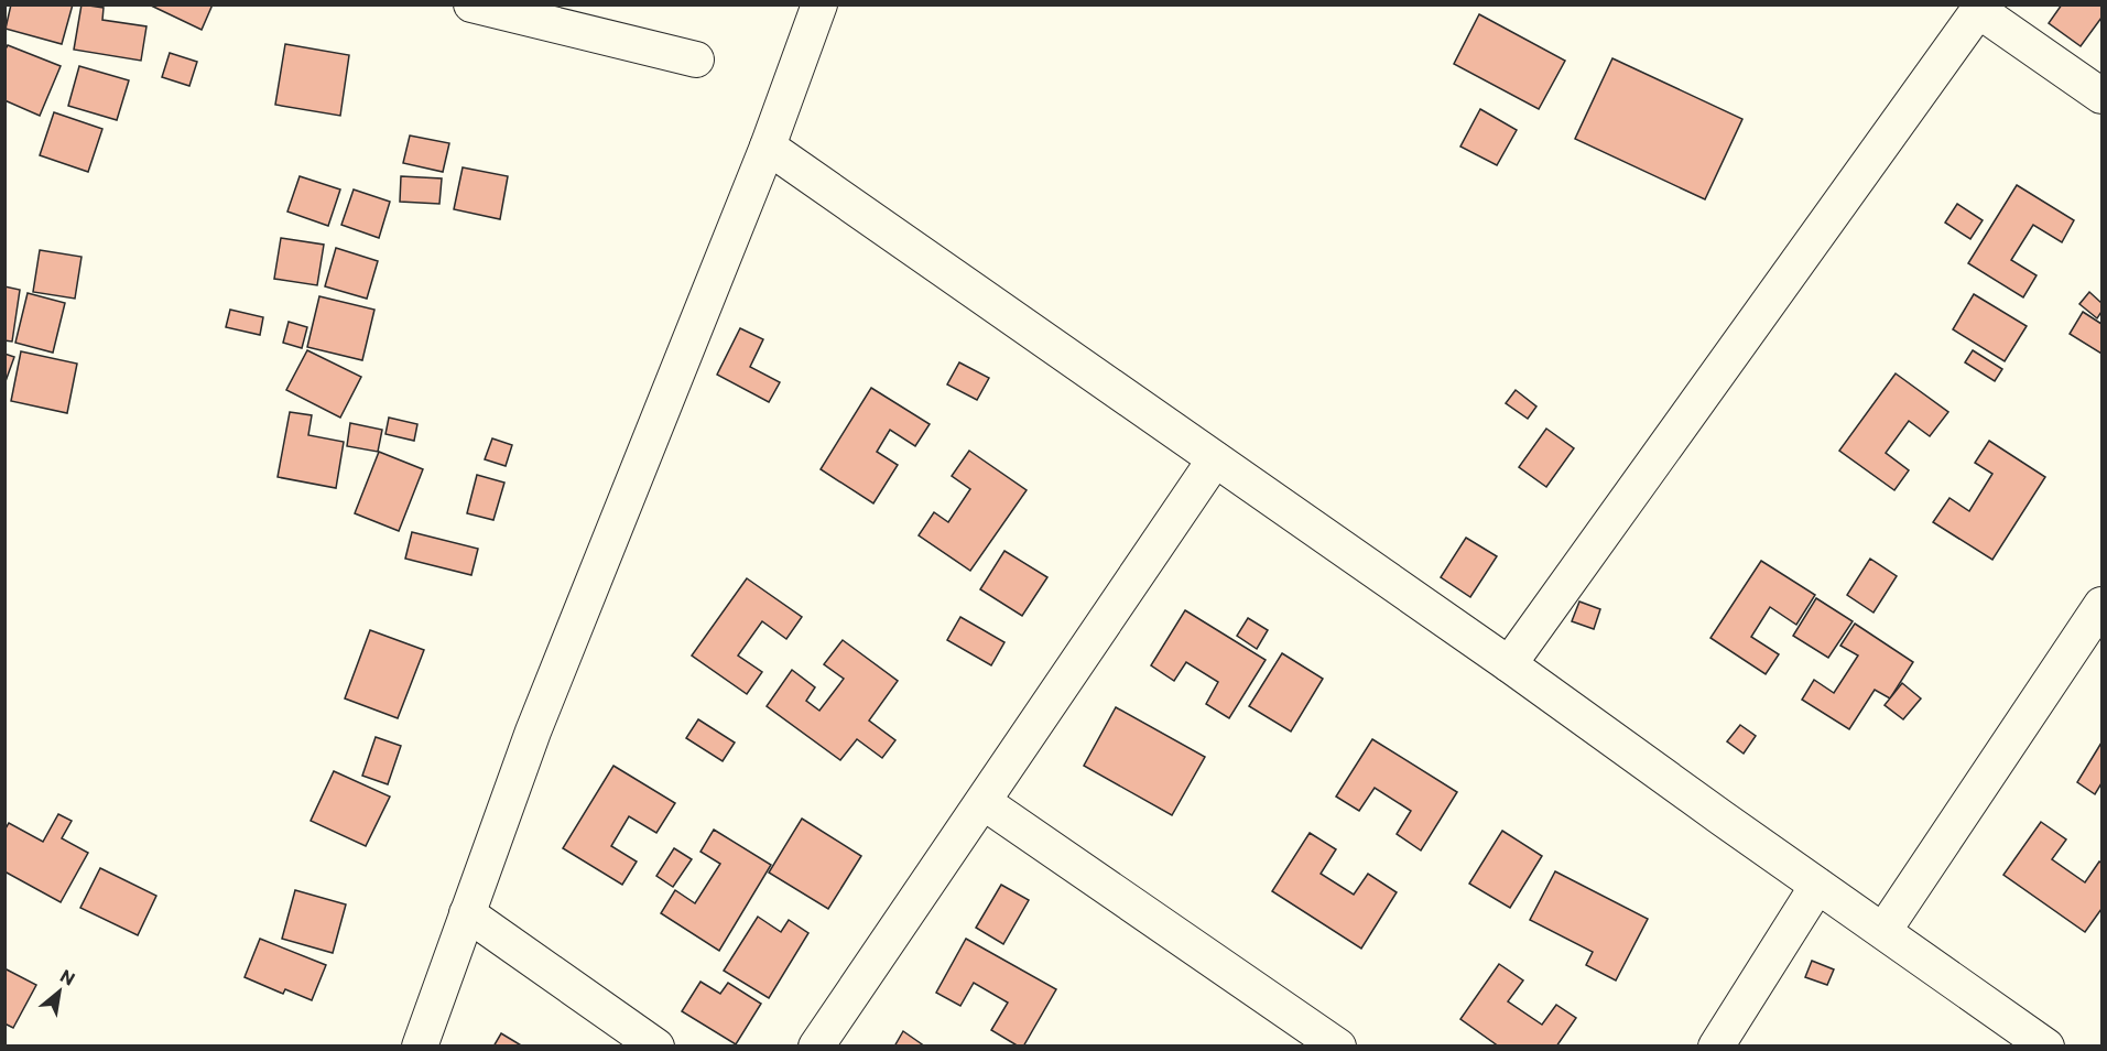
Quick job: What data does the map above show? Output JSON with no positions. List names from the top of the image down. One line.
{"north":"top right"}
